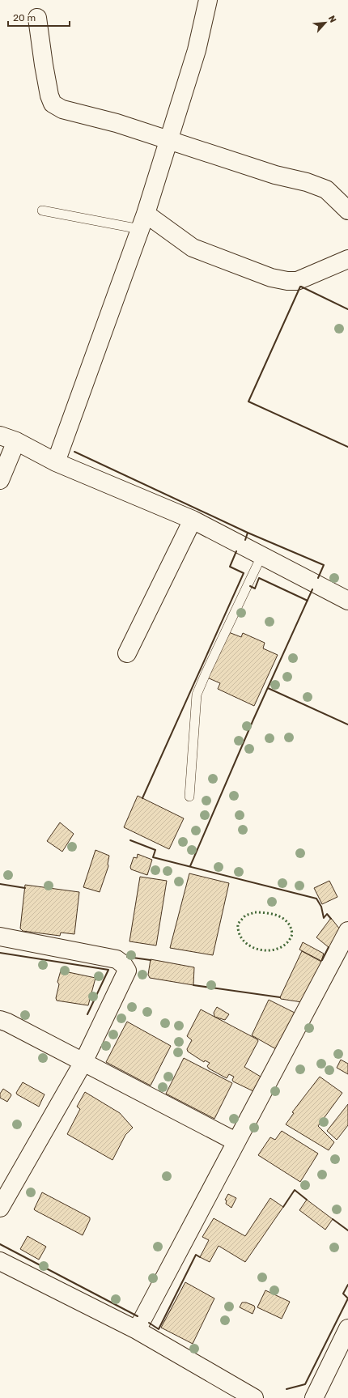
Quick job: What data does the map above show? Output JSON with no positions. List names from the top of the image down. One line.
{"scale_bar":"20 m","north":"top right"}
